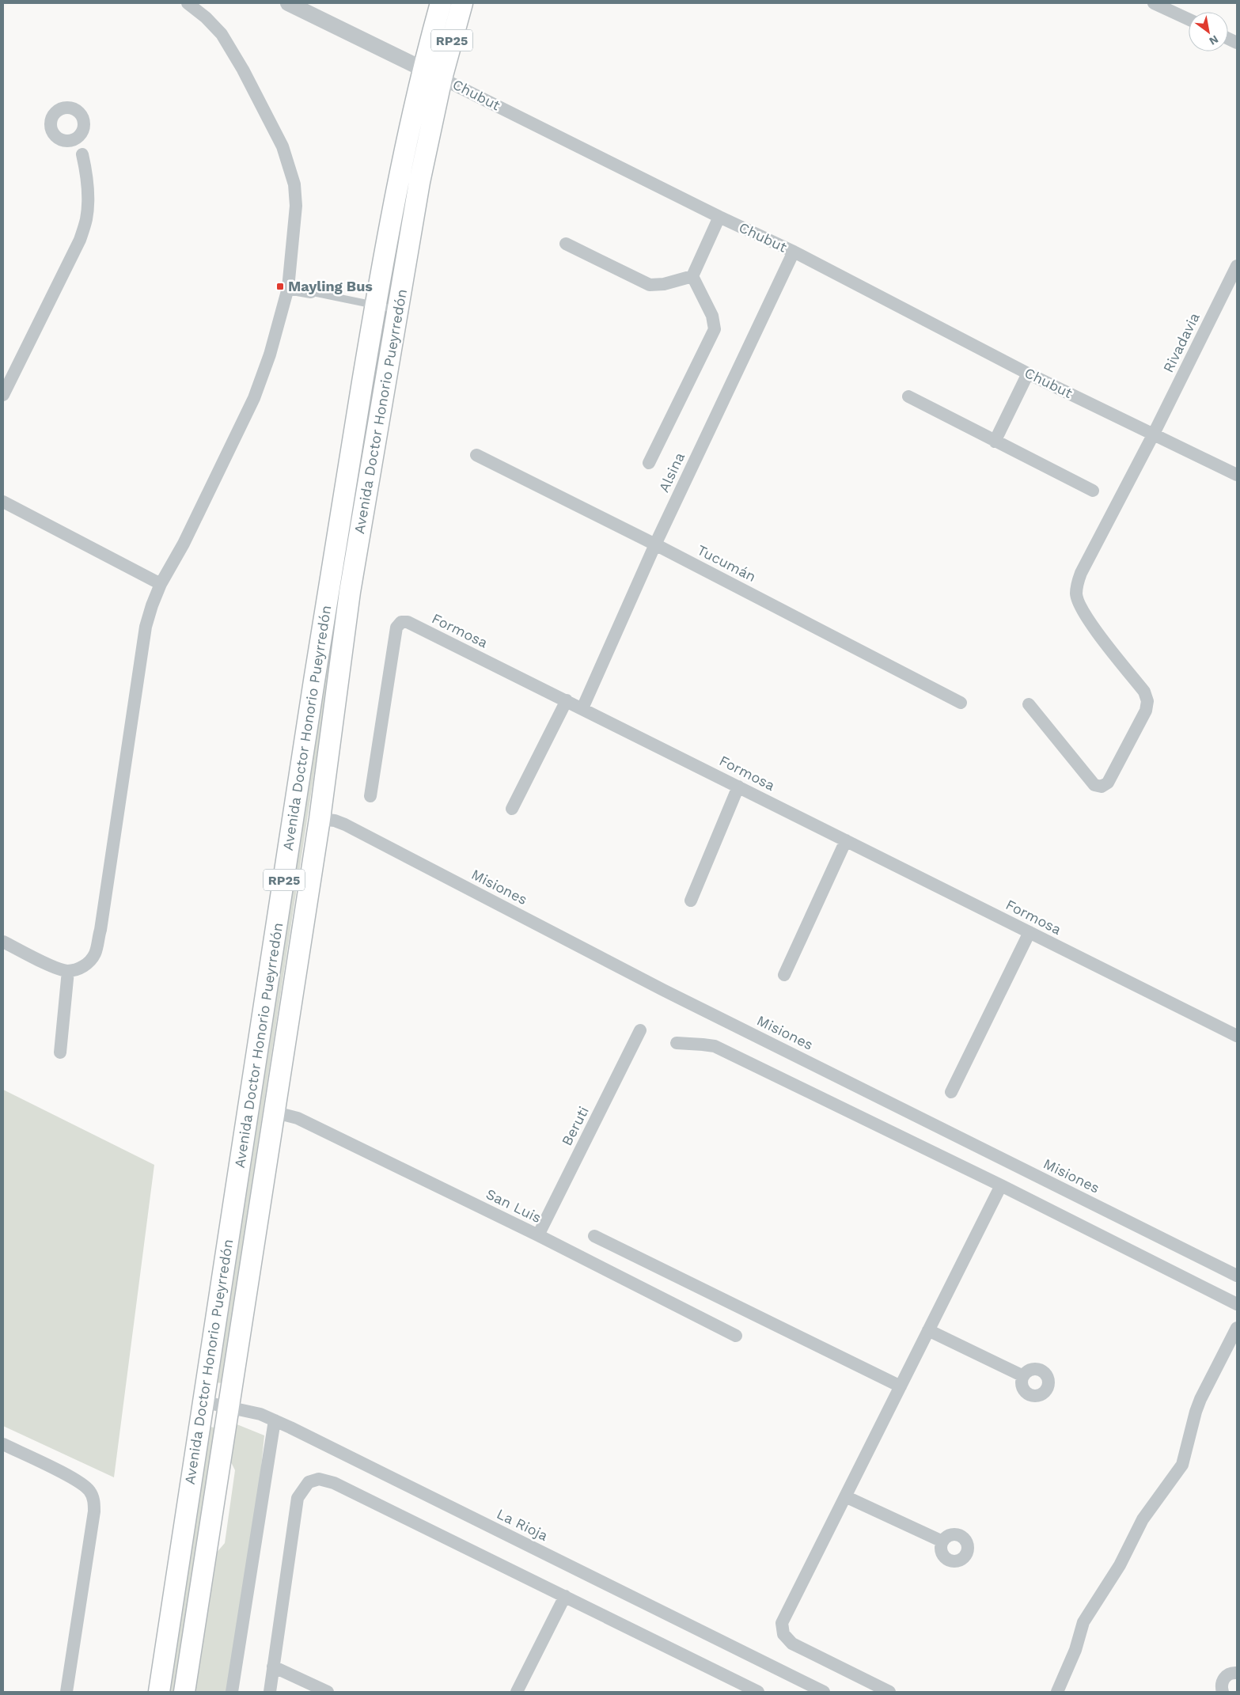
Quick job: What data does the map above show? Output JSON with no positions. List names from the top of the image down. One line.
{"streets":{"main road":["RP25","Avenida Doctor Honorio Pueyrredón"],"street":["Chubut","Rivadavia","Alsina","Tucumán","Formosa","Misiones","Beruti","San Luis","La Rioja"]},"crossings":[["Chubut","Rivadavia"],["Chubut","Avenida Doctor Honorio Pueyrredón"],["Chubut","Alsina"],["Avenida Doctor Honorio Pueyrredón","Misiones"],["Avenida Doctor Honorio Pueyrredón","San Luis"],["Avenida Doctor Honorio Pueyrredón","La Rioja"],["Alsina","Tucumán"],["Alsina","Formosa"],["Beruti","San Luis"]],"places":{"transit":["Mayling Bus"]},"north":"bottom right"}
